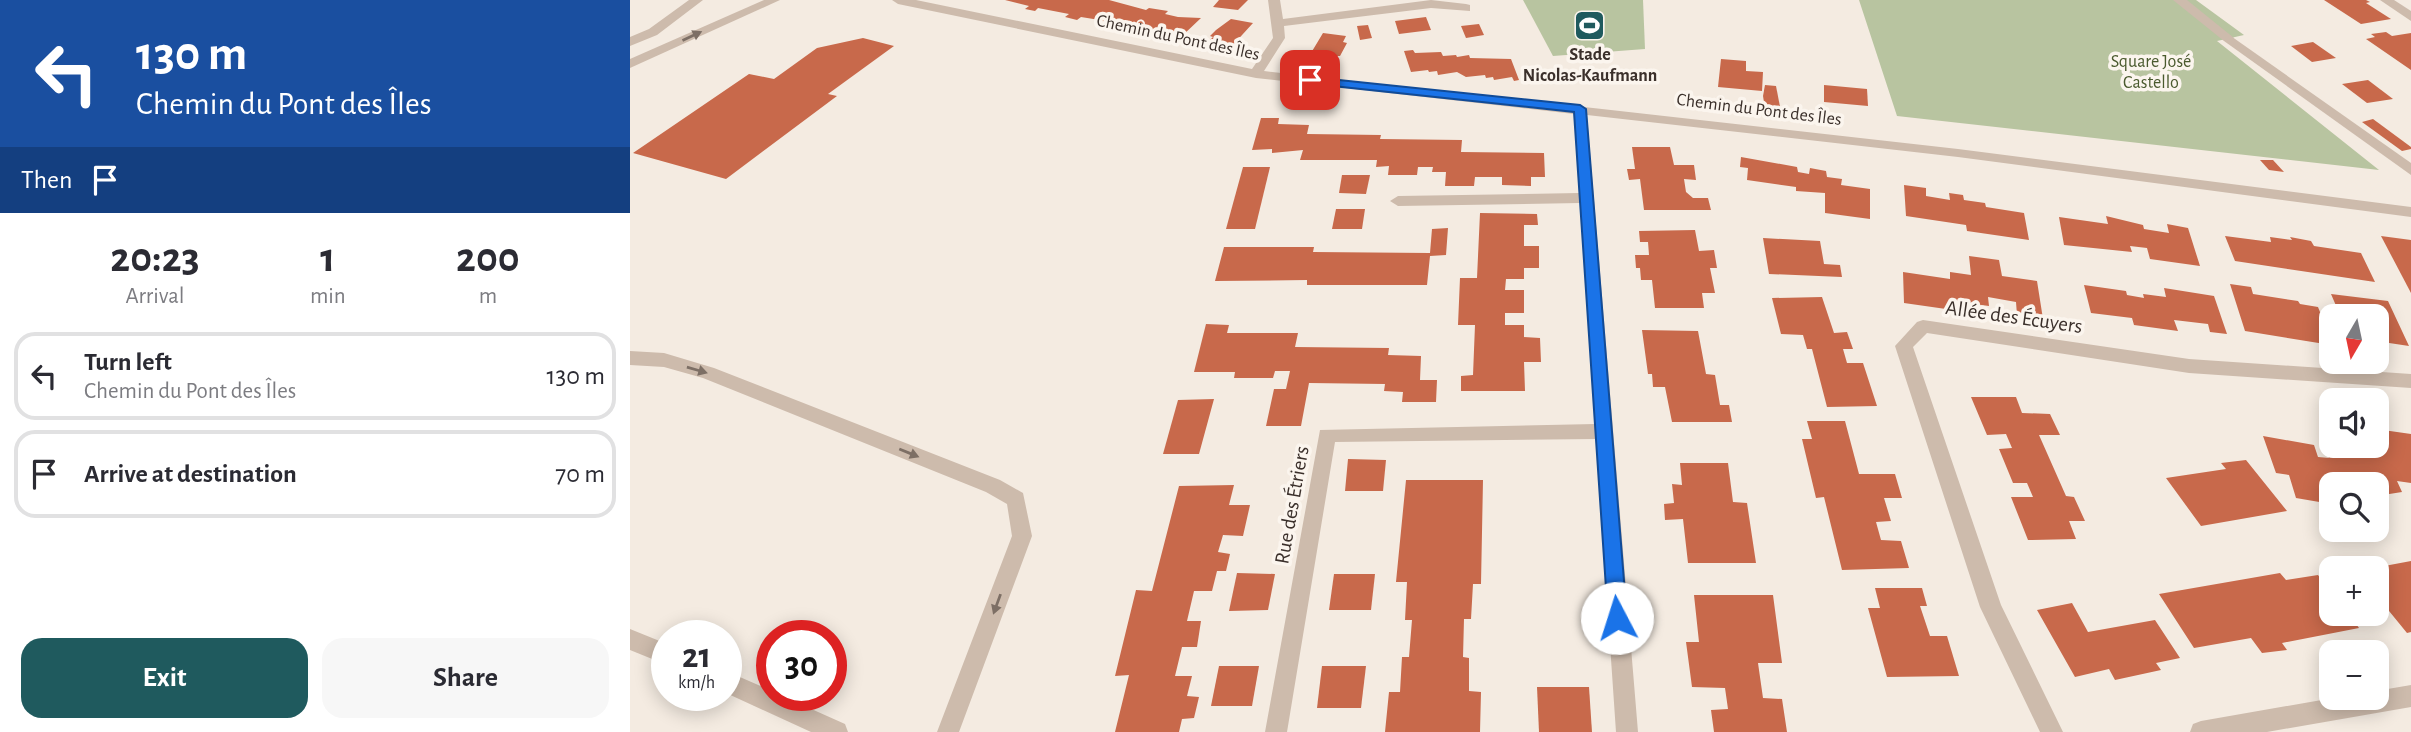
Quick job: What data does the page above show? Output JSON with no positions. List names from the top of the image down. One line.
{"streets":{"street":["Chemin du Pont des Îles","Allée des Écuyers","Rue des Étriers"]},"parks":["Square José Castello"],"places":{"sports":["Stade Nicolas-Kaufmann"]},"north":"bottom","page":{"turn":["130 m","Chemin du Pont des Îles"],"then":"Then","eta":["20:23","Arrival","1","min","200","m"],"map_buttons":["+","−"],"list":[{"name":"Turn left","note":"Chemin du Pont des Îles","value":"130 m"},{"name":"Arrive at destination","value":"70 m"}],"speed":"21 km/h","limit":"30","buttons":["Exit","Share"]}}
